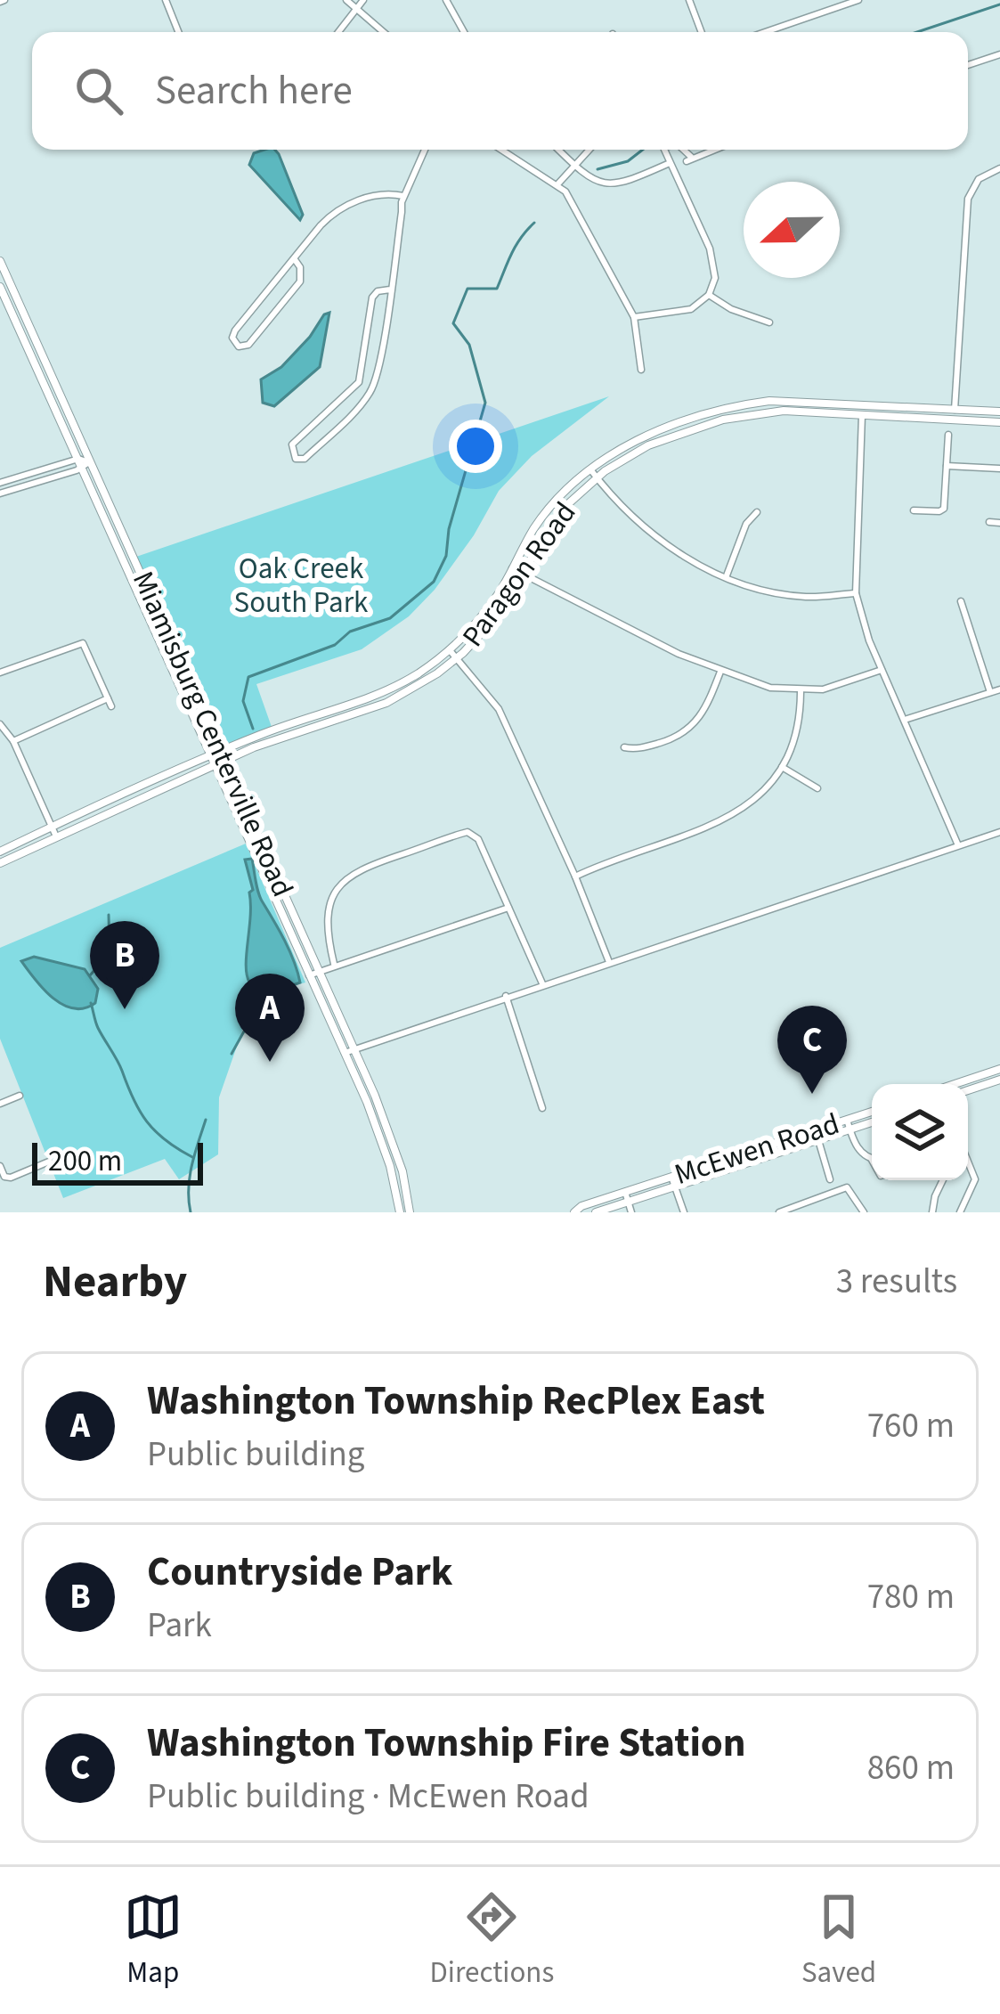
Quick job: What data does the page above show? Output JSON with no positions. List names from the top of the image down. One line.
{"streets":{"street":["Paragon Road","Miamisburg Centerville Road","McEwen Road"]},"crossings":[["Paragon Road","Miamisburg Centerville Road"]],"parks":["Oak Creek South Park"],"scale_bar":"200 m","north":"left","page":{"search":"Search here","pins":["B","A","C"],"scale":"200 m","heading":["Nearby","3 results"],"list":[{"mark":"A","name":"Washington Township RecPlex East","note":"Public building","value":"760 m"},{"mark":"B","name":"Countryside Park","note":"Park","value":"780 m"},{"mark":"C","name":"Washington Township Fire Station","note":"Public building · McEwen Road","value":"860 m"}],"nav":["Map","Directions","Saved"]}}
